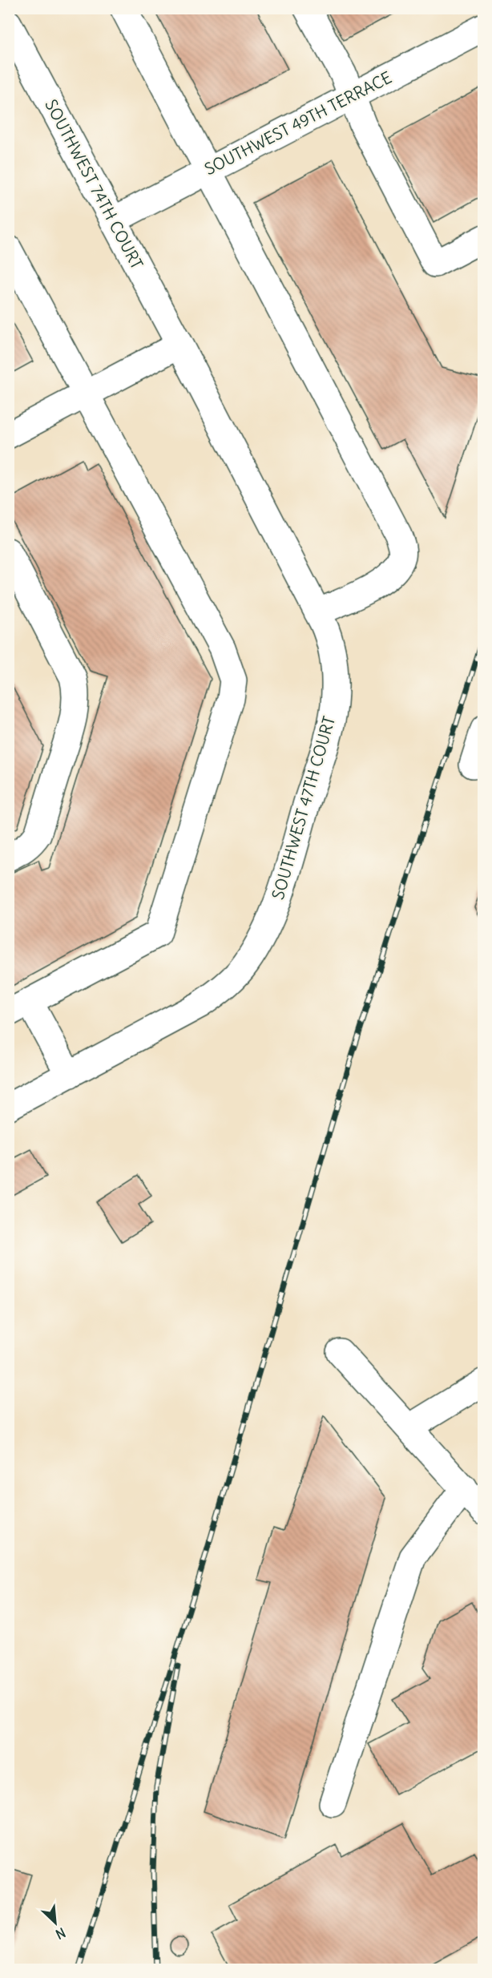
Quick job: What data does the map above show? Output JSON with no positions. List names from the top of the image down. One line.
{"streets":{"street":["SOUTHWEST 49TH TERRACE","SOUTHWEST 74TH COURT","SOUTHWEST 47TH COURT"]},"crossings":[["SOUTHWEST 49TH TERRACE","SOUTHWEST 74TH COURT"],["SOUTHWEST 74TH COURT","SOUTHWEST 47TH COURT"]],"north":"bottom right"}
